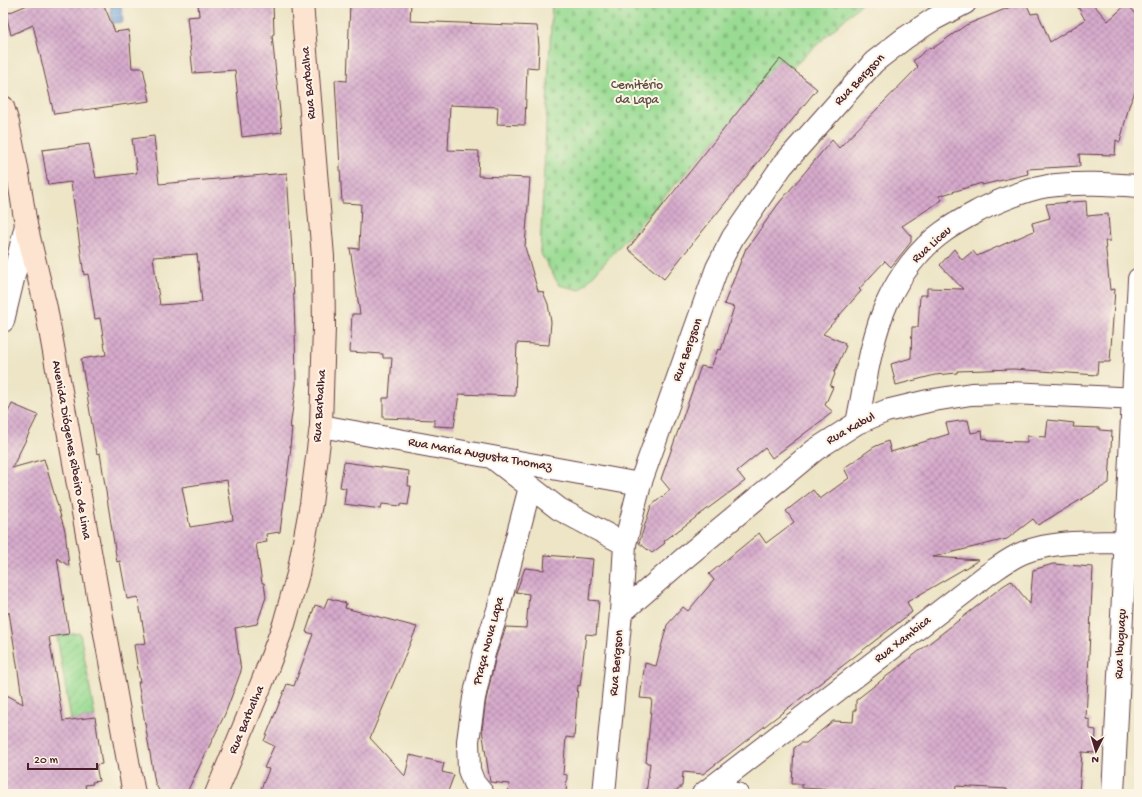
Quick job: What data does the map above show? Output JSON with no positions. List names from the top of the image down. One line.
{"streets":{"main road":["Rua Barbalha","Avenida Diógenes Ribeiro de Lima"],"street":["Rua Bergson","Rua Liceu","Rua Kabul","Rua Maria Augusta Thomaz","Rua Xambica","Praça Nova Lapa","Rua Ibuguaçu"]},"crossings":[["Rua Bergson","Rua Kabul"],["Rua Bergson","Rua Maria Augusta Thomaz"],["Rua Barbalha","Rua Maria Augusta Thomaz"],["Rua Liceu","Rua Kabul"],["Rua Kabul","Rua Ibuguaçu"],["Rua Xambica","Rua Ibuguaçu"]],"parks":["Cemitério da Lapa"],"scale_bar":"20 m","north":"bottom"}
